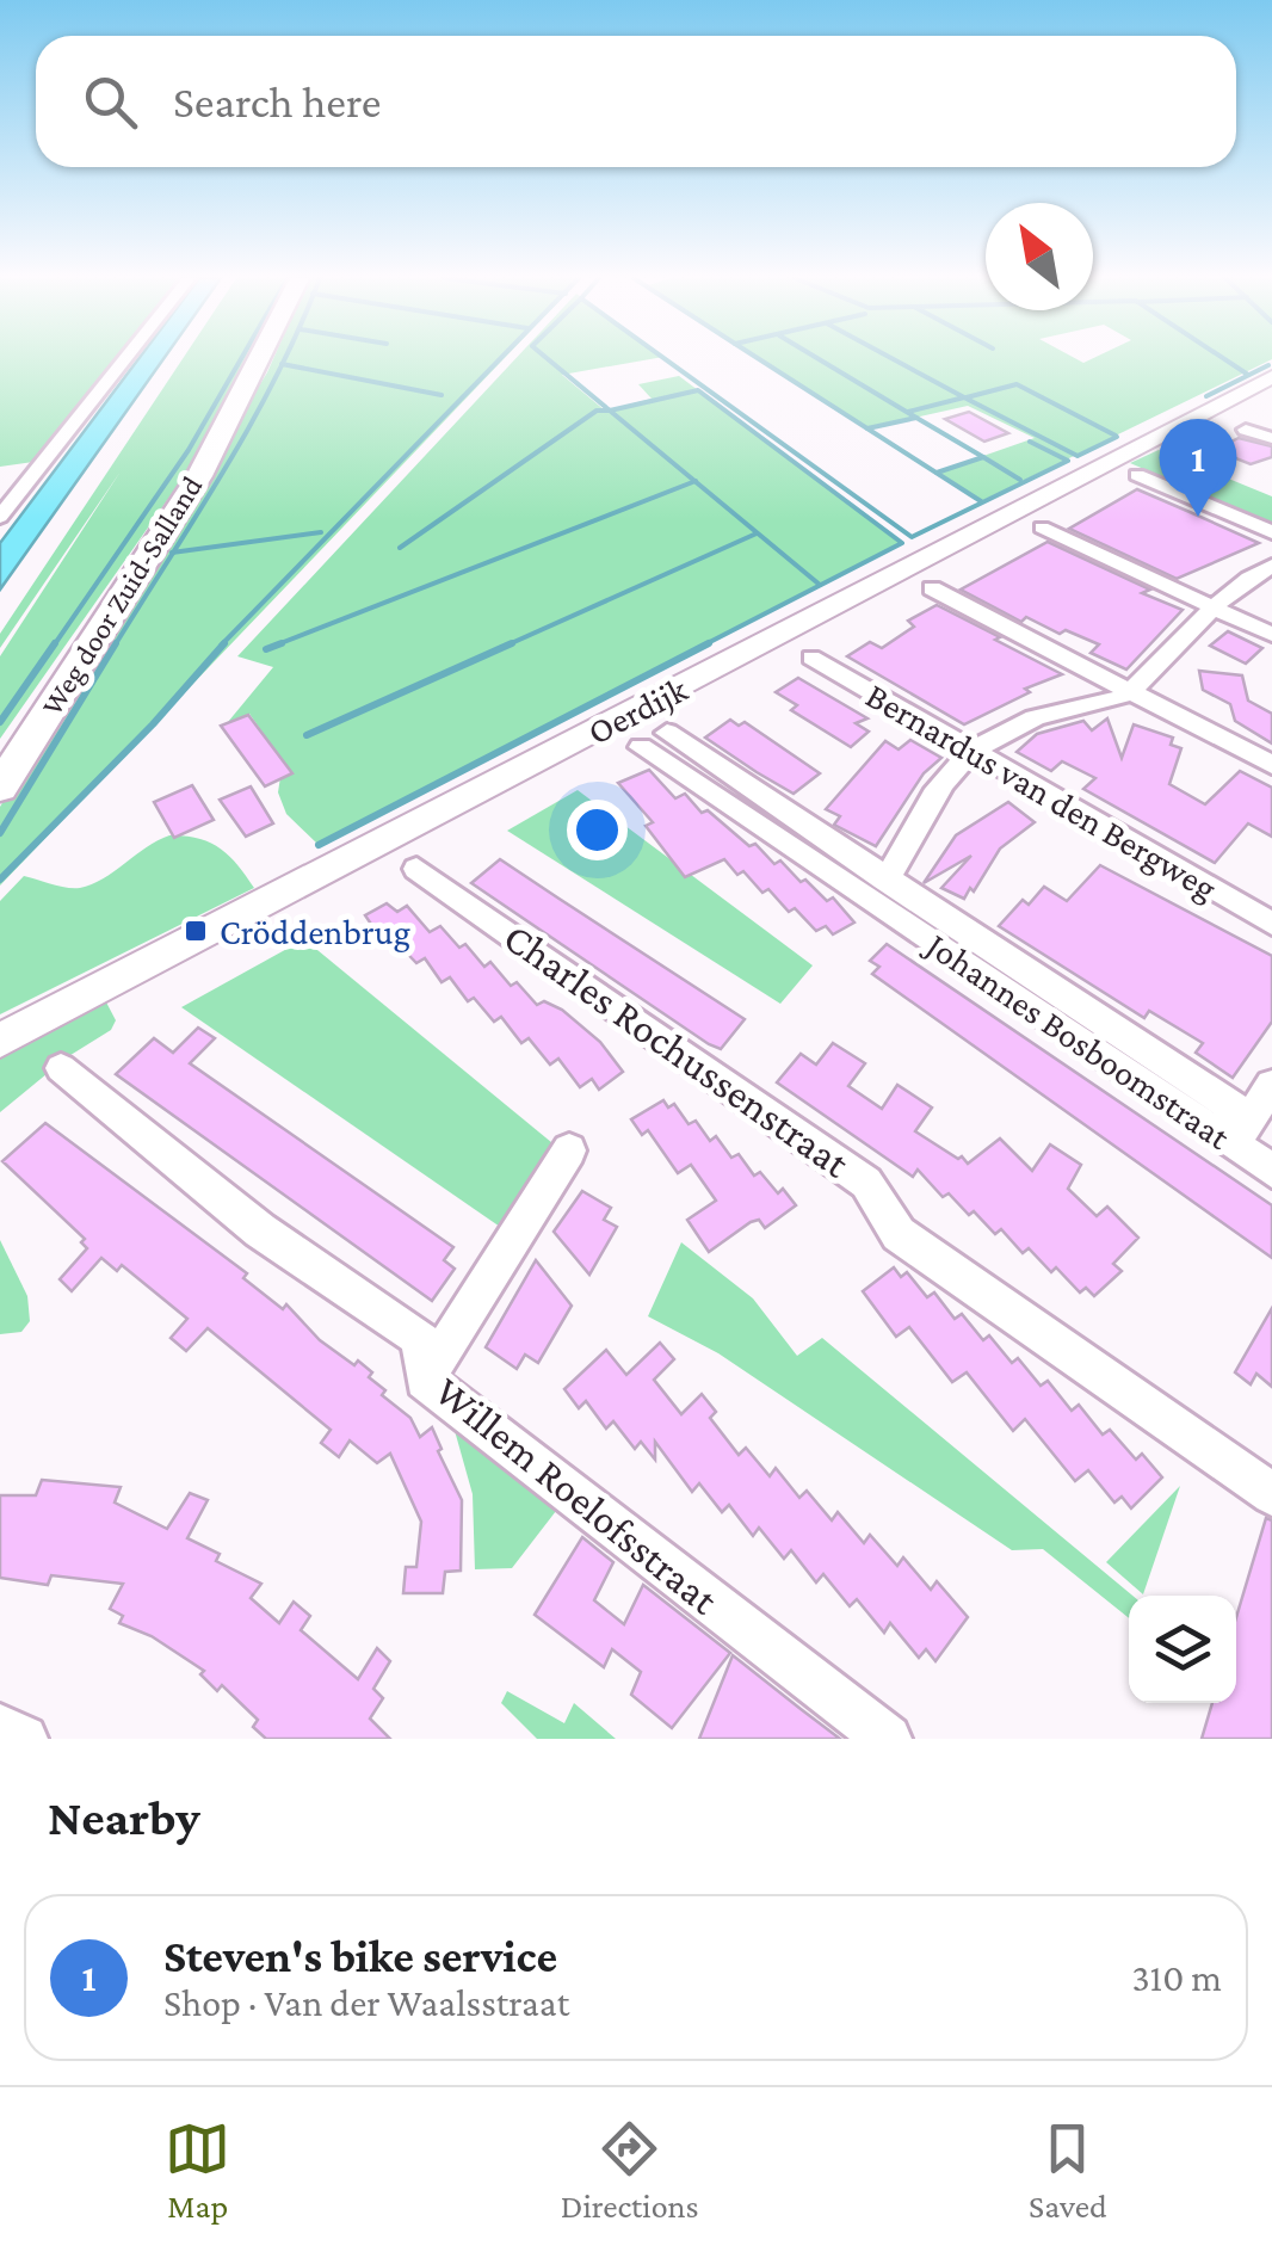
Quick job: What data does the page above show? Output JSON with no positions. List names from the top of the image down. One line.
{"streets":{"main road":["Weg door Zuid-Salland"],"street":["Oerdijk","Bernardus van den Bergweg","Johannes Bosboomstraat","Charles Rochussenstraat","Willem Roelofsstraat"]},"places":{"transit":["Cröddenbrug"]},"north":"top left","page":{"search":"Search here","pins":"1","heading":"Nearby","list":[{"mark":"1","name":"Steven's bike service","note":"Shop · Van der Waalsstraat","value":"310 m"}],"nav":["Map","Directions","Saved"]}}
